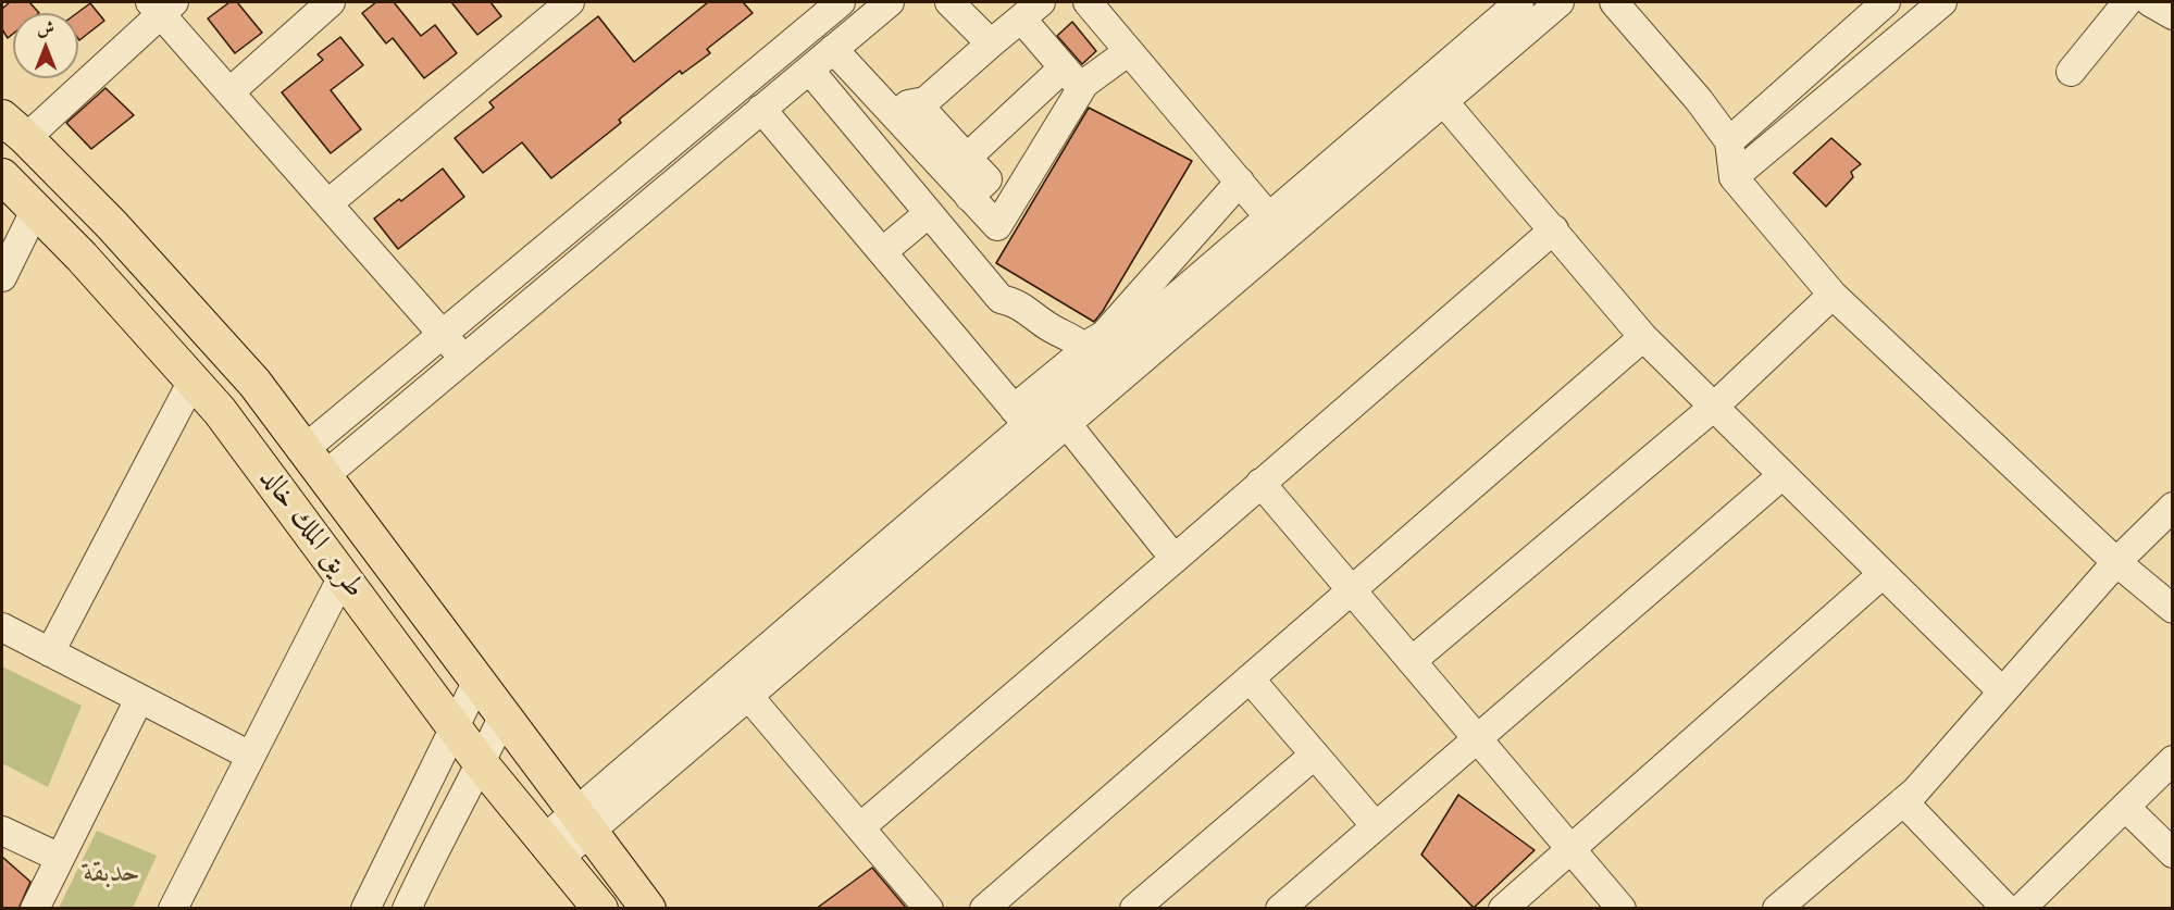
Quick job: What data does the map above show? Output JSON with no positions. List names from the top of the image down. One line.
{"streets":{"main road":["طريق الملك خالد"]},"parks":["حدبقة"],"north":"top"}
